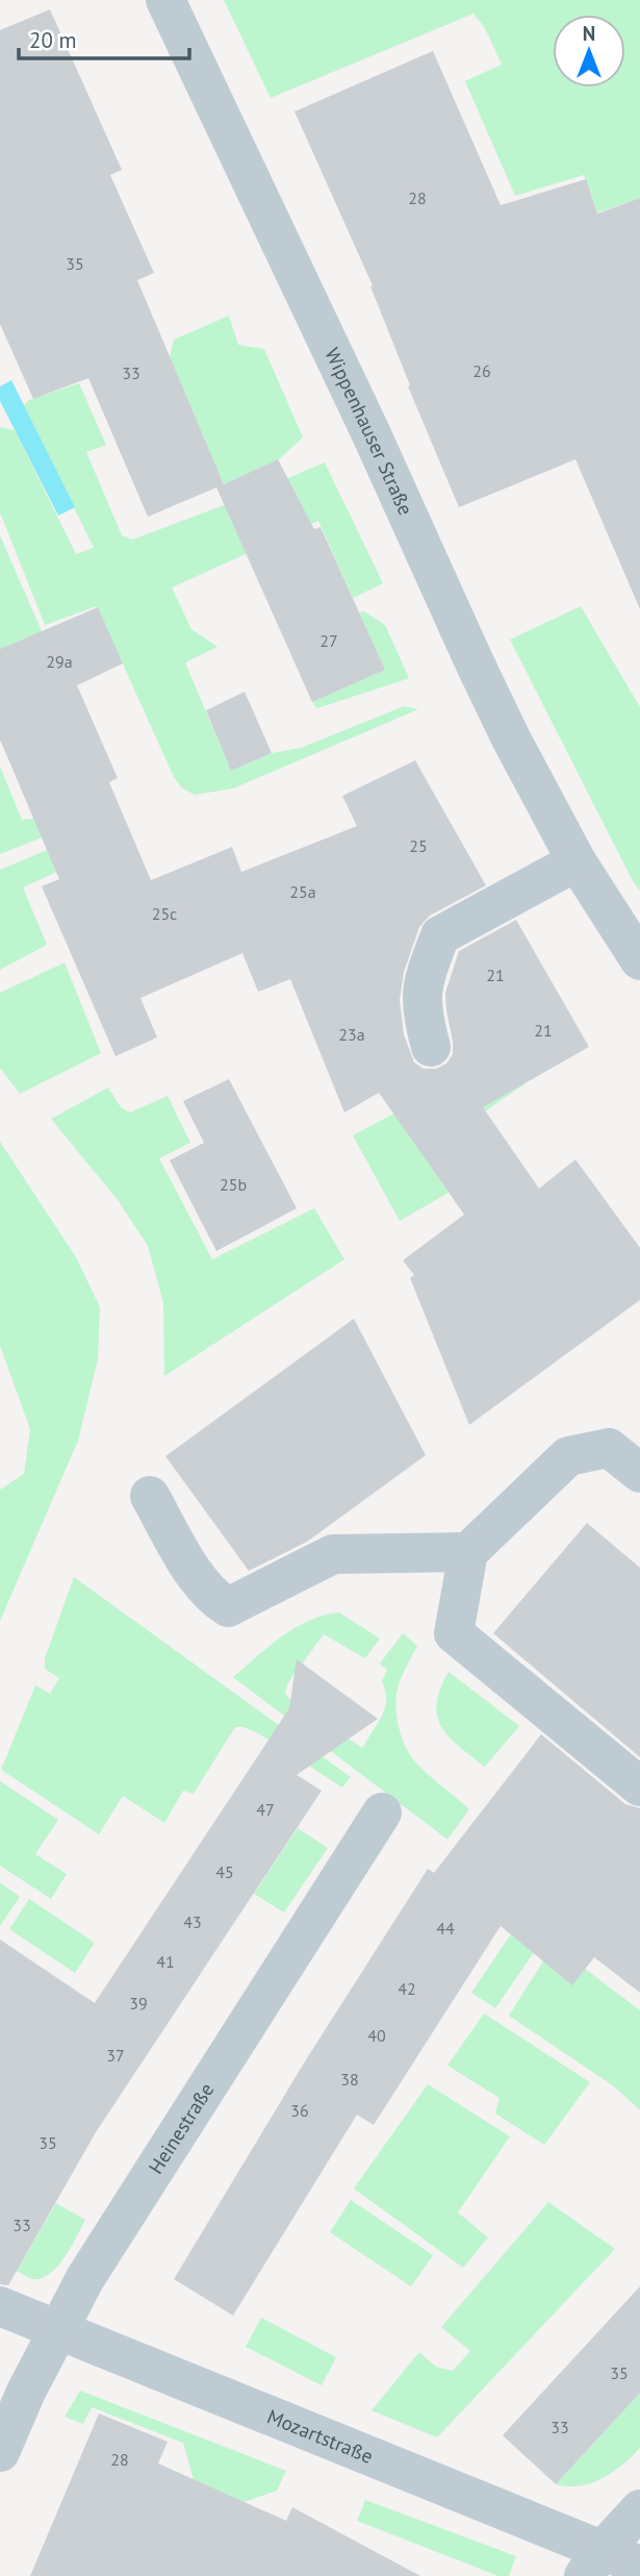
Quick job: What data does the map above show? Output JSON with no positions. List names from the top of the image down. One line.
{"streets":{"street":["Wippenhauser Straße","Heinestraße","Mozartstraße"]},"crossings":[["Heinestraße","Mozartstraße"]],"house_numbers":["28","35","26","33","27","29a","25","25a","25c","21","21","23a","25b","47","45","43","44","41","42","39","40","37","38","36","35","33","35","33","28"],"scale_bar":"20 m","north":"top"}
